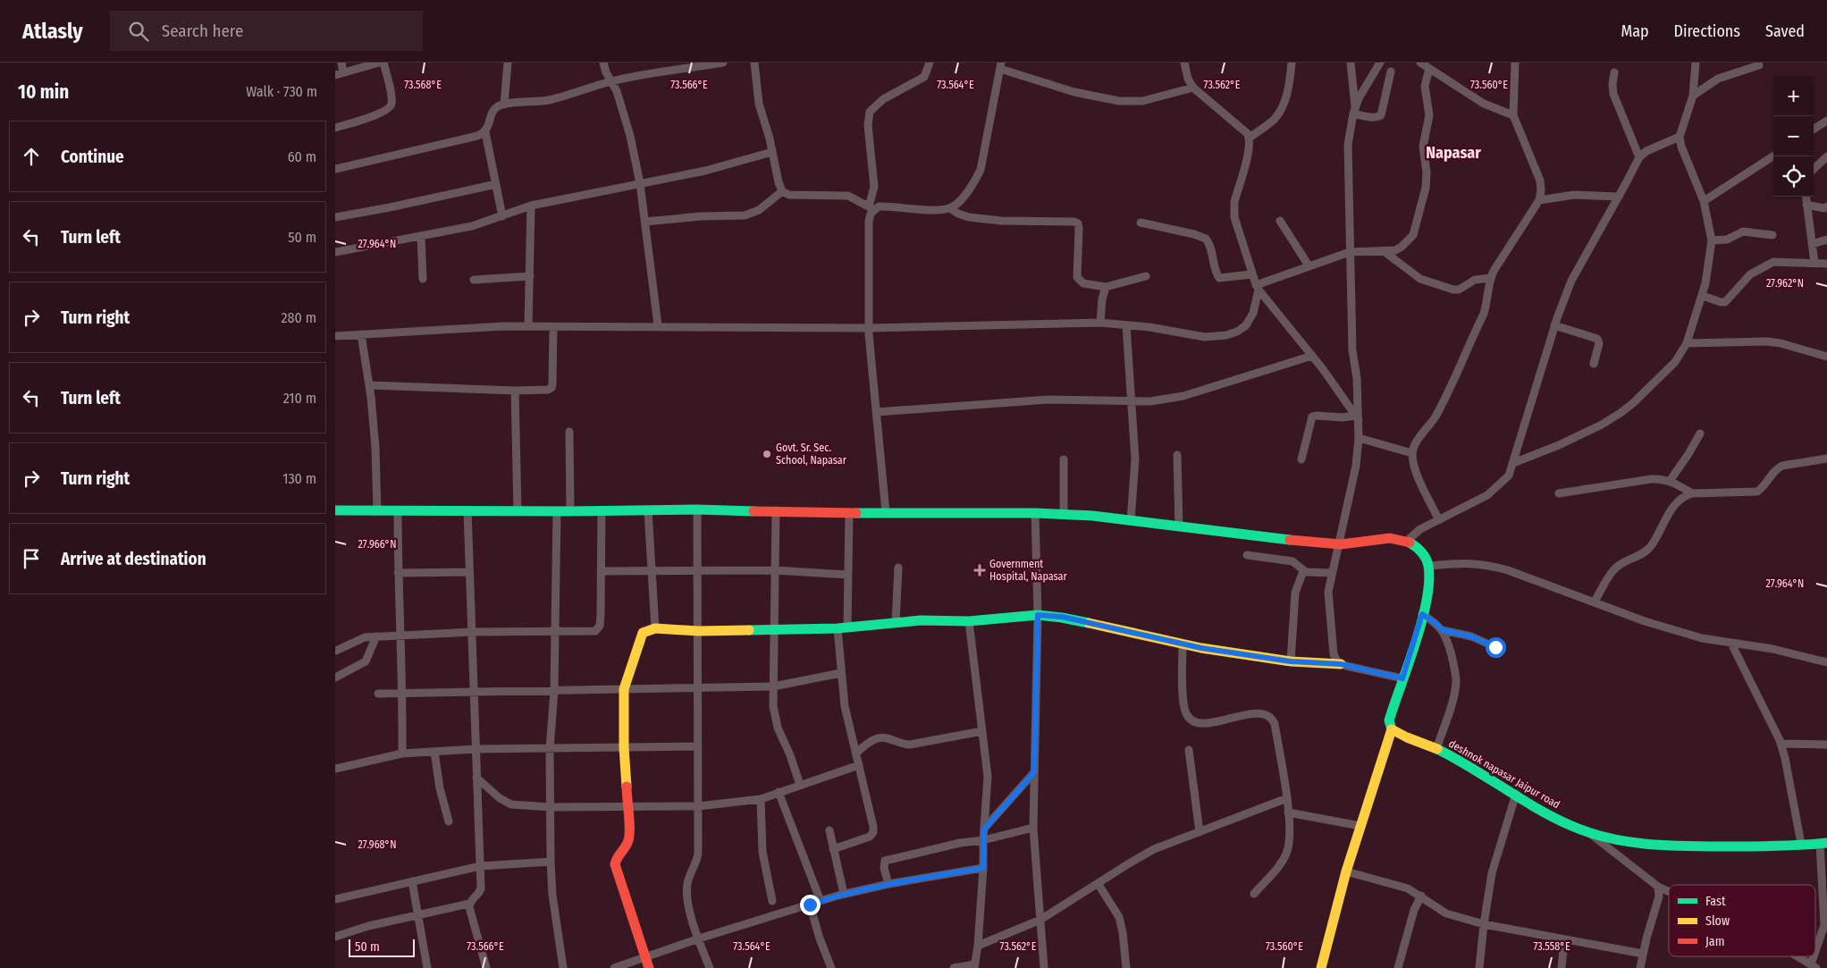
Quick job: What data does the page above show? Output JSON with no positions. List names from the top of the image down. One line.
{"streets":{"main road":["deshnok napasar Jaipur road"]},"districts":["Napasar"],"places":{"other":["Govt. Sr. Sec. School, Napasar"],"health":["Government Hospital, Napasar"]},"legend":["Fast","Slow","Jam"],"scale_bar":"50 m","page":{"header":"Atlasly","search":"Search here","nav":["Map","Directions","Saved"],"heading":["10 min","Walk · 730 m"],"map_buttons":["+","−"],"list":[["Continue","60 m"],["Turn left","50 m"],["Turn right","280 m"],["Turn left","210 m"],["Turn right","130 m"],"Arrive at destination"],"scale":"50 m"},"coordinates":["73.568°E","73.566°E","73.564°E","73.562°E","73.560°E","27.964°N","27.962°N","27.966°N","27.968°N","73.558°E"]}
